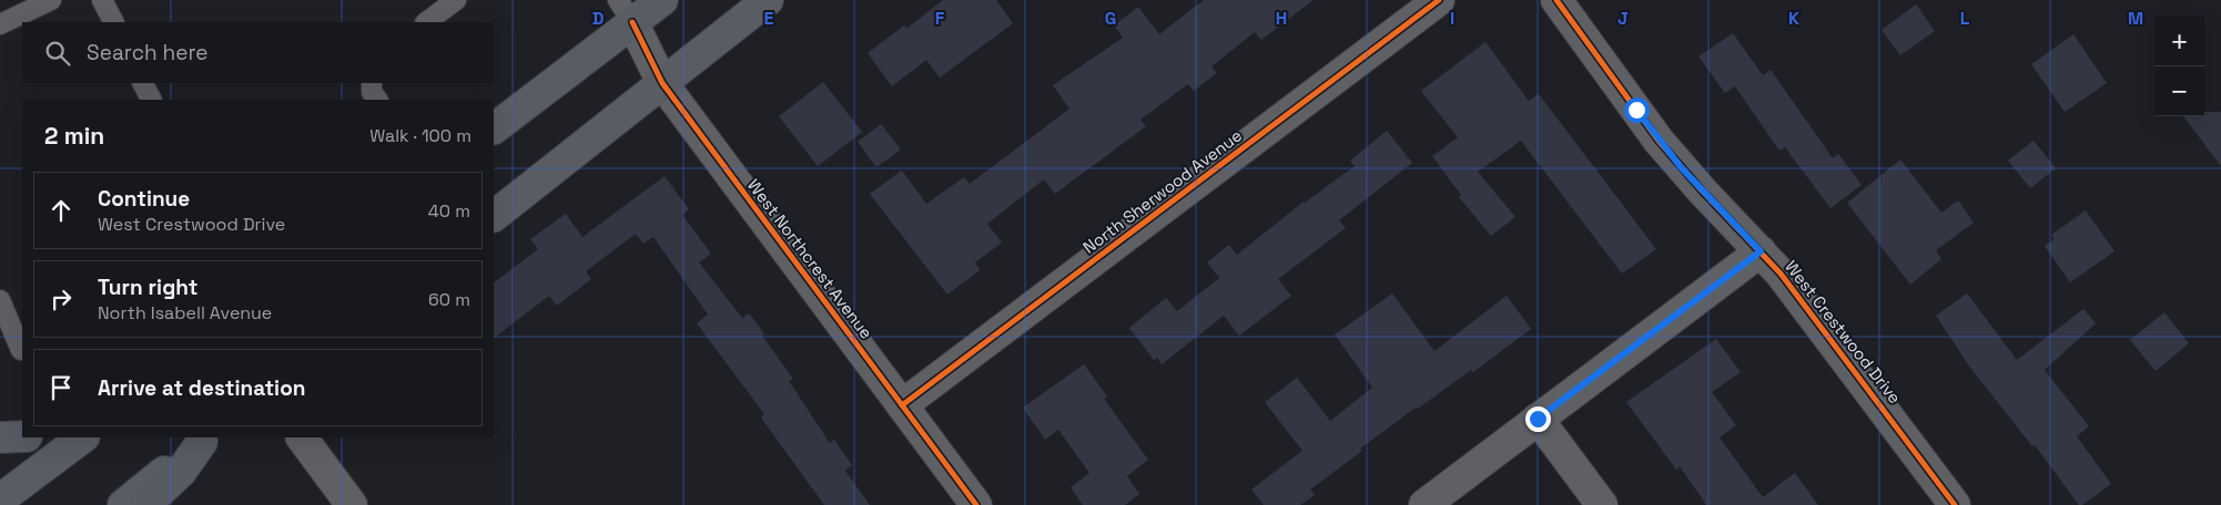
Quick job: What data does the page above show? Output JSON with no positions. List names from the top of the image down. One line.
{"streets":{"street":["North Sherwood Avenue","West Northcrest Avenue","West Crestwood Drive"]},"crossings":[["North Sherwood Avenue","West Northcrest Avenue"]],"page":{"map_buttons":["+","−"],"search":"Search here","heading":["2 min","Walk · 100 m"],"list":[["Continue","West Crestwood Drive","40 m"],["Turn right","North Isabell Avenue","60 m"],"Arrive at destination"]},"grid":{"columns":["D","E","F","G","H","I","J","K","L","M"]}}
